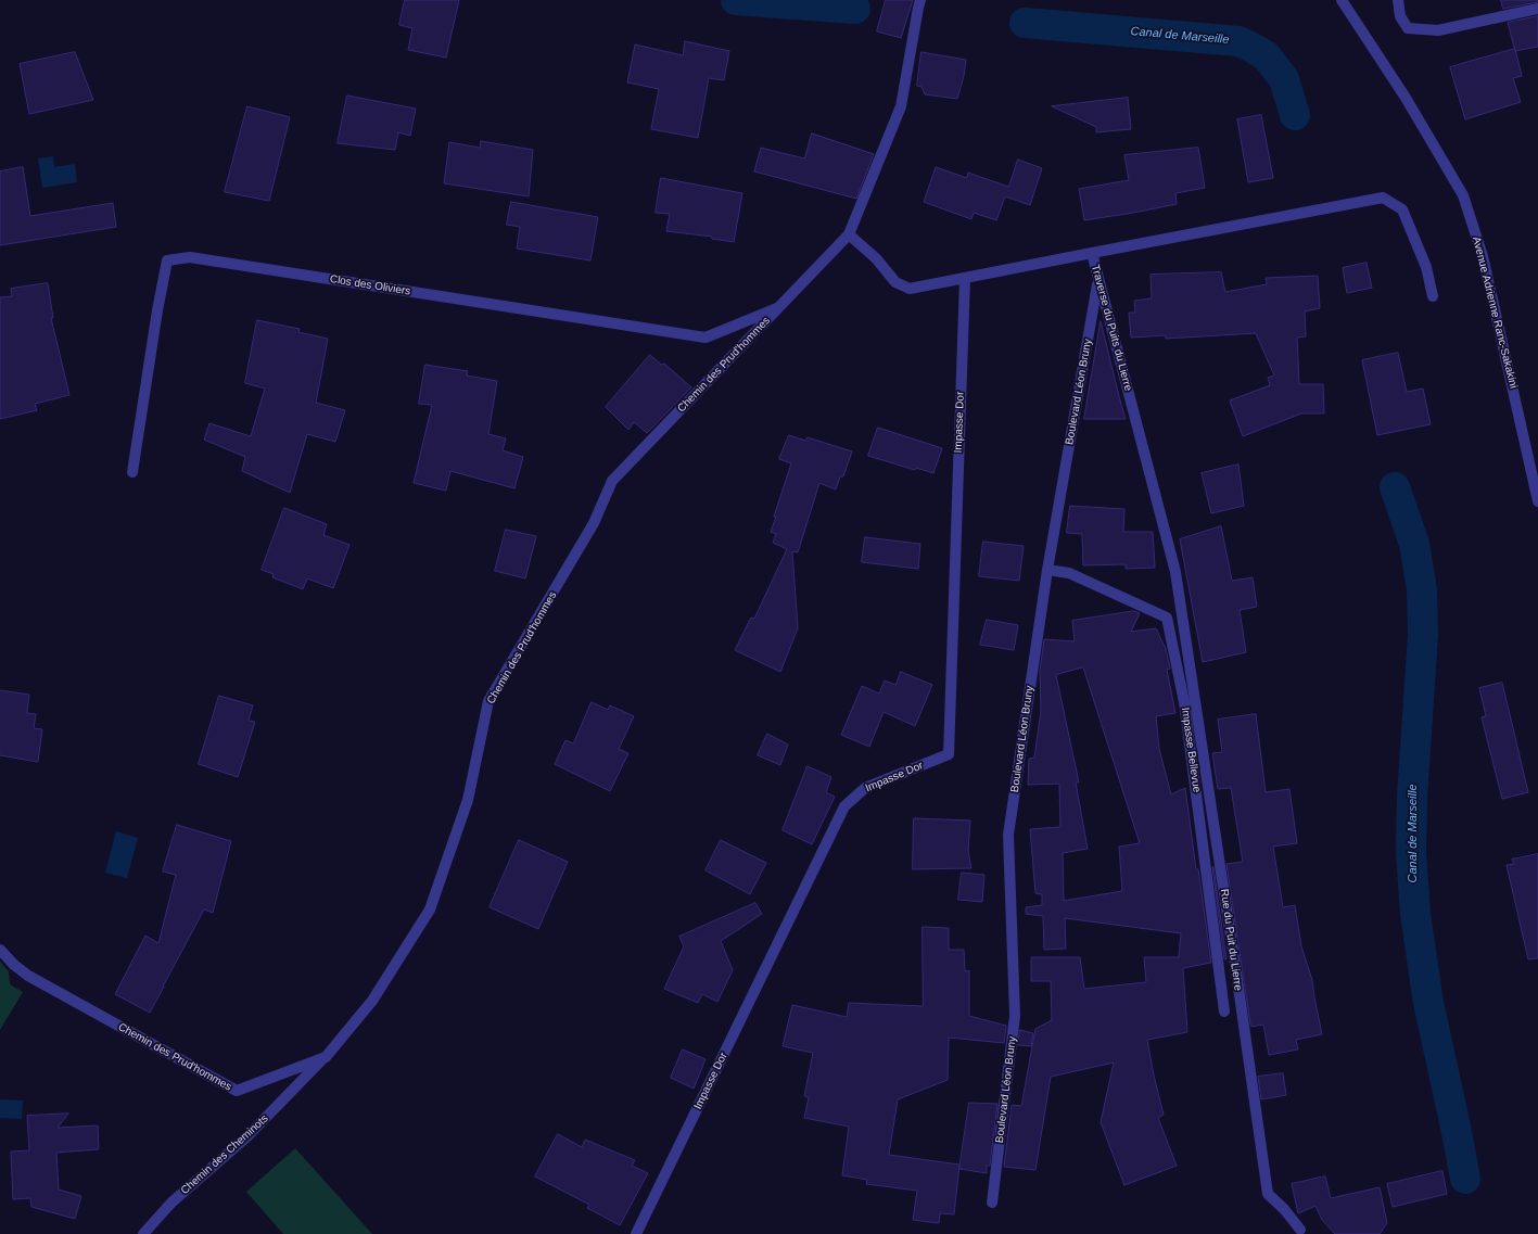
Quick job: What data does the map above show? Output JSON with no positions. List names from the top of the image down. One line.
{"streets":{"street":["Clos des Oliviers","Avenue Adrienne Ranc-Sakakini","Traverse du Puits du Lierre","Chemin des Prud'hommes","Boulevard Léon Bruny","Impasse Dor","Impasse Bellevue","Rue du Puit du Lierre","Chemin des Cheminots"]},"crossings":[["Clos des Oliviers","Chemin des Prud'hommes"],["Traverse du Puits du Lierre","Chemin des Prud'hommes"],["Traverse du Puits du Lierre","Boulevard Léon Bruny"],["Traverse du Puits du Lierre","Impasse Dor"],["Traverse du Puits du Lierre","Rue du Puit du Lierre"],["Chemin des Prud'hommes","Chemin des Cheminots"],["Boulevard Léon Bruny","Impasse Bellevue"]],"water":["Canal de Marseille"]}
